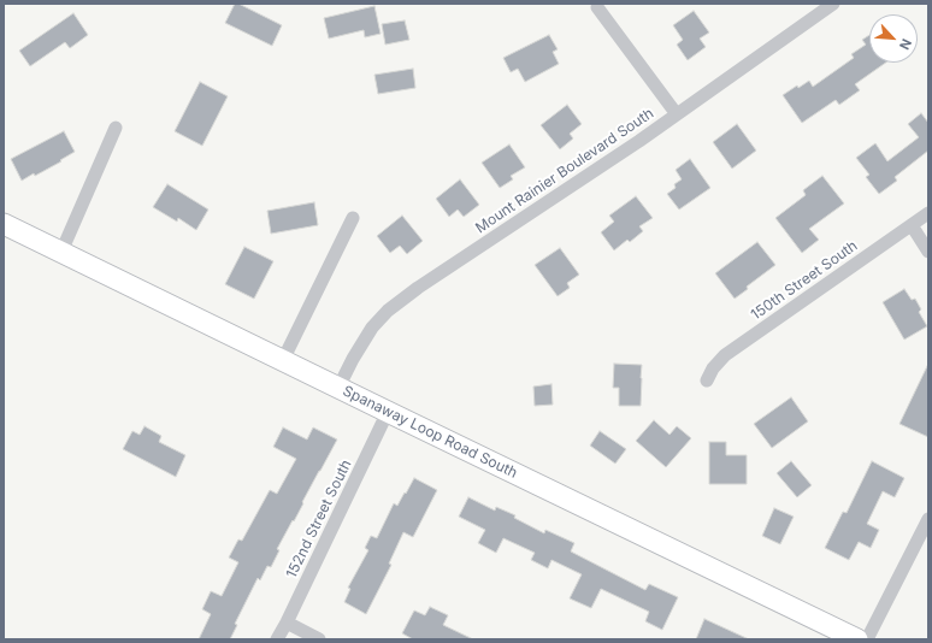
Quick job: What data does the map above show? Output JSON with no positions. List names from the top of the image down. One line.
{"streets":{"main road":["Spanaway Loop Road South"],"street":["Mount Rainier Boulevard South","150th Street South","152nd Street South"]},"crossings":[["Mount Rainier Boulevard South","Spanaway Loop Road South"],["Spanaway Loop Road South","152nd Street South"]],"north":"bottom right"}
